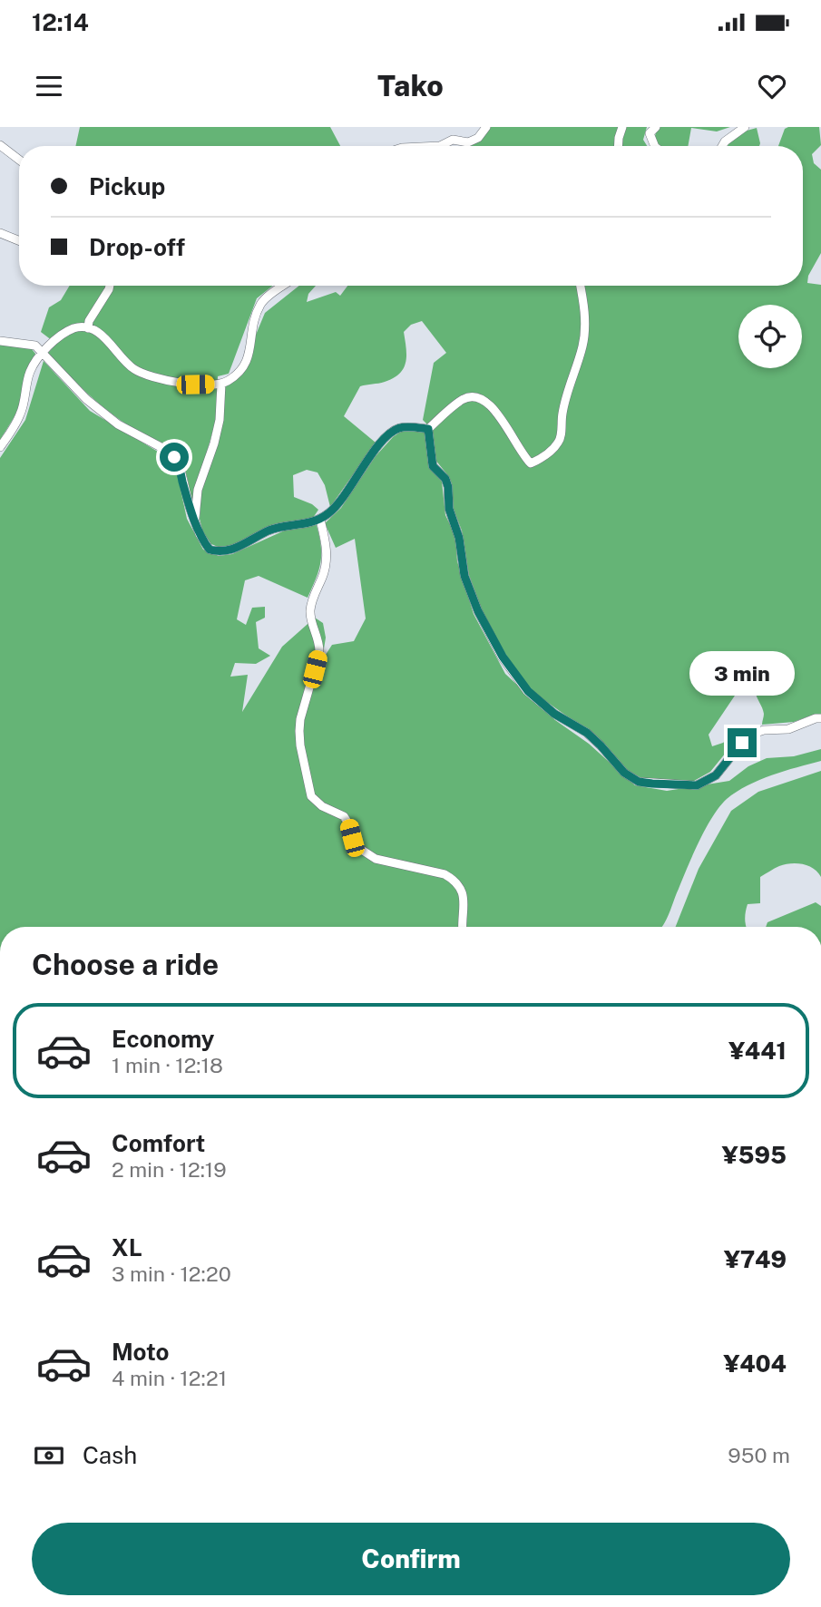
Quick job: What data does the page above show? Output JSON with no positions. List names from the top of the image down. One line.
{"page":{"status":"12:14","header":"Tako","banner":["Pickup","Drop-off"],"bubble":"3 min","heading":"Choose a ride","list":[{"name":"Economy","note":"1 min · 12:18","value":"¥441"},{"name":"Comfort","note":"2 min · 12:19","value":"¥595"},{"name":"XL","note":"3 min · 12:20","value":"¥749"},{"name":"Moto","note":"4 min · 12:21","value":"¥404"}],"pay":["Cash","950 m"],"buttons":"Confirm"}}
